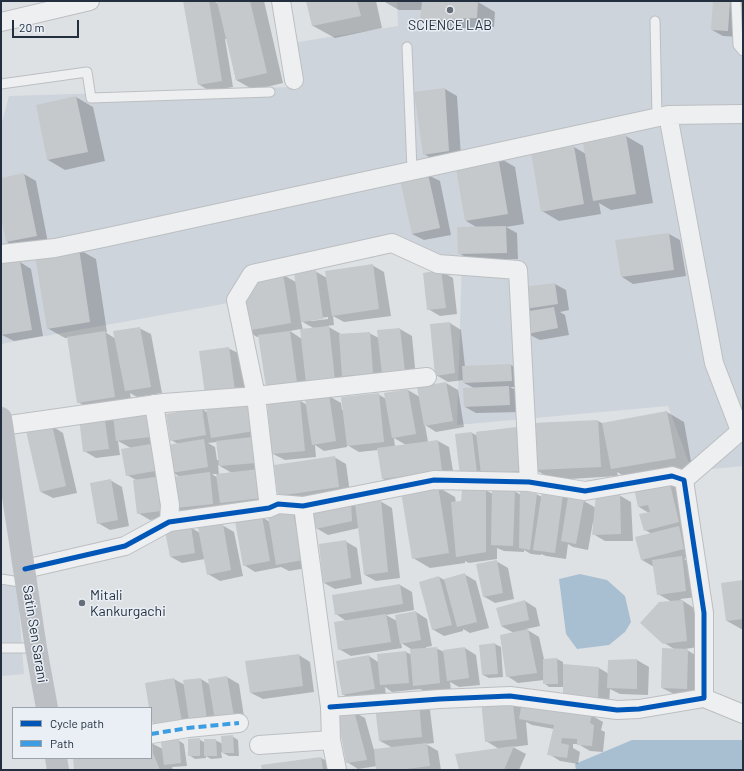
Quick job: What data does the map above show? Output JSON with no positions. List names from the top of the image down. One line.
{"streets":{"main road":["Satin Sen Sarani"]},"places":["SCIENCE LAB","Mitali Kankurgachi"],"legend":["Cycle path","Path"],"scale_bar":"20 m"}
